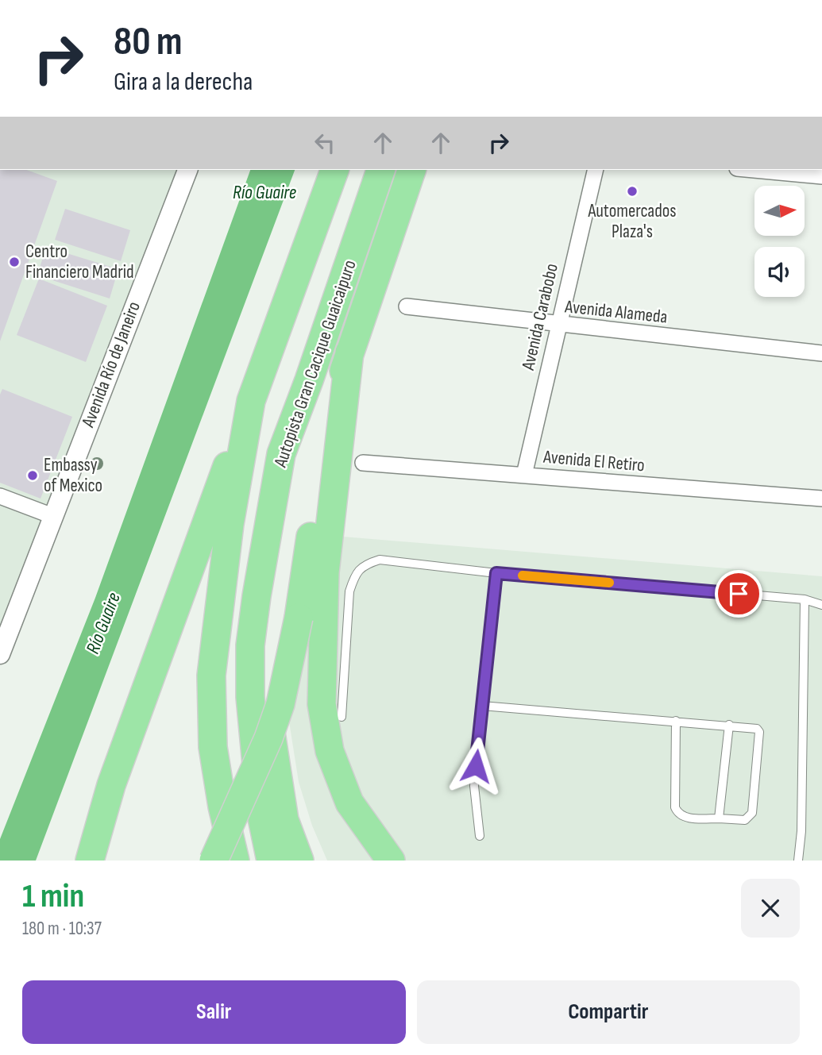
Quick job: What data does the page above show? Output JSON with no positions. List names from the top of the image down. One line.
{"streets":{"highway":["Autopista Gran Cacique Guaicaipuro"],"street":["Avenida Alameda","Avenida Carabobo","Avenida Río de Janeiro","Avenida El Retiro"]},"crossings":[["Avenida Alameda","Avenida Carabobo"],["Avenida Carabobo","Avenida El Retiro"]],"water":["Río Guaire"],"places":["Automercados Plaza's","Centro Financiero Madrid","Embassy of Mexico"],"north":"right","page":{"turn":["80 m","Gira a la derecha"],"heading":["1 min","180 m · 10:37"],"buttons":["Salir","Compartir"]}}
